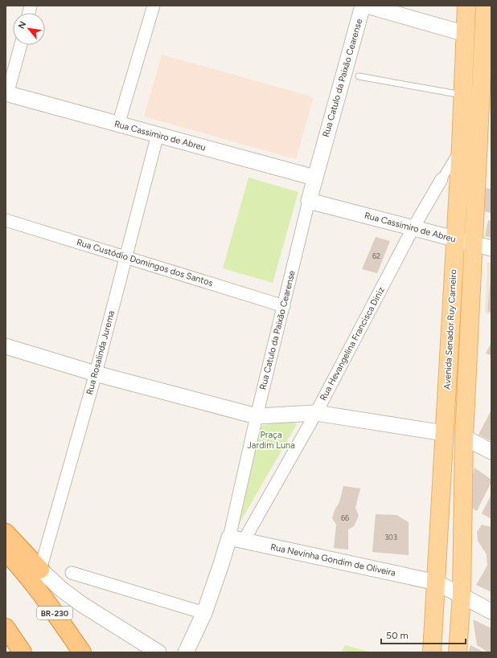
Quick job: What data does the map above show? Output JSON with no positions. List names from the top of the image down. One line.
{"streets":{"highway":["BR-230"],"main road":["Avenida Senador Ruy Carneiro"],"street":["Rua Catulo da Paixão Cearense","Rua Cassimiro de Abreu","Rua Custódio Domingos dos Santos","Rua Hevangelina Francisca Diniz","Rua Rosalinda Jurema","Rua Nevinha Gondim de Oliveira"]},"crossings":[["Rua Catulo da Paixão Cearense","Rua Cassimiro de Abreu"],["Rua Catulo da Paixão Cearense","Rua Custódio Domingos dos Santos"],["Rua Catulo da Paixão Cearense","Rua Nevinha Gondim de Oliveira"],["Rua Cassimiro de Abreu","Avenida Senador Ruy Carneiro"],["Rua Cassimiro de Abreu","Rua Hevangelina Francisca Diniz"],["Rua Cassimiro de Abreu","Rua Rosalinda Jurema"],["Rua Custódio Domingos dos Santos","Rua Rosalinda Jurema"],["Avenida Senador Ruy Carneiro","Rua Hevangelina Francisca Diniz"],["Avenida Senador Ruy Carneiro","Rua Nevinha Gondim de Oliveira"],["Rua Hevangelina Francisca Diniz","Rua Nevinha Gondim de Oliveira"],["Rua Rosalinda Jurema","BR-230"]],"parks":["Praça Jardim Luna"],"house_numbers":["62","66","303"],"scale_bar":"50 m","north":"top left"}
